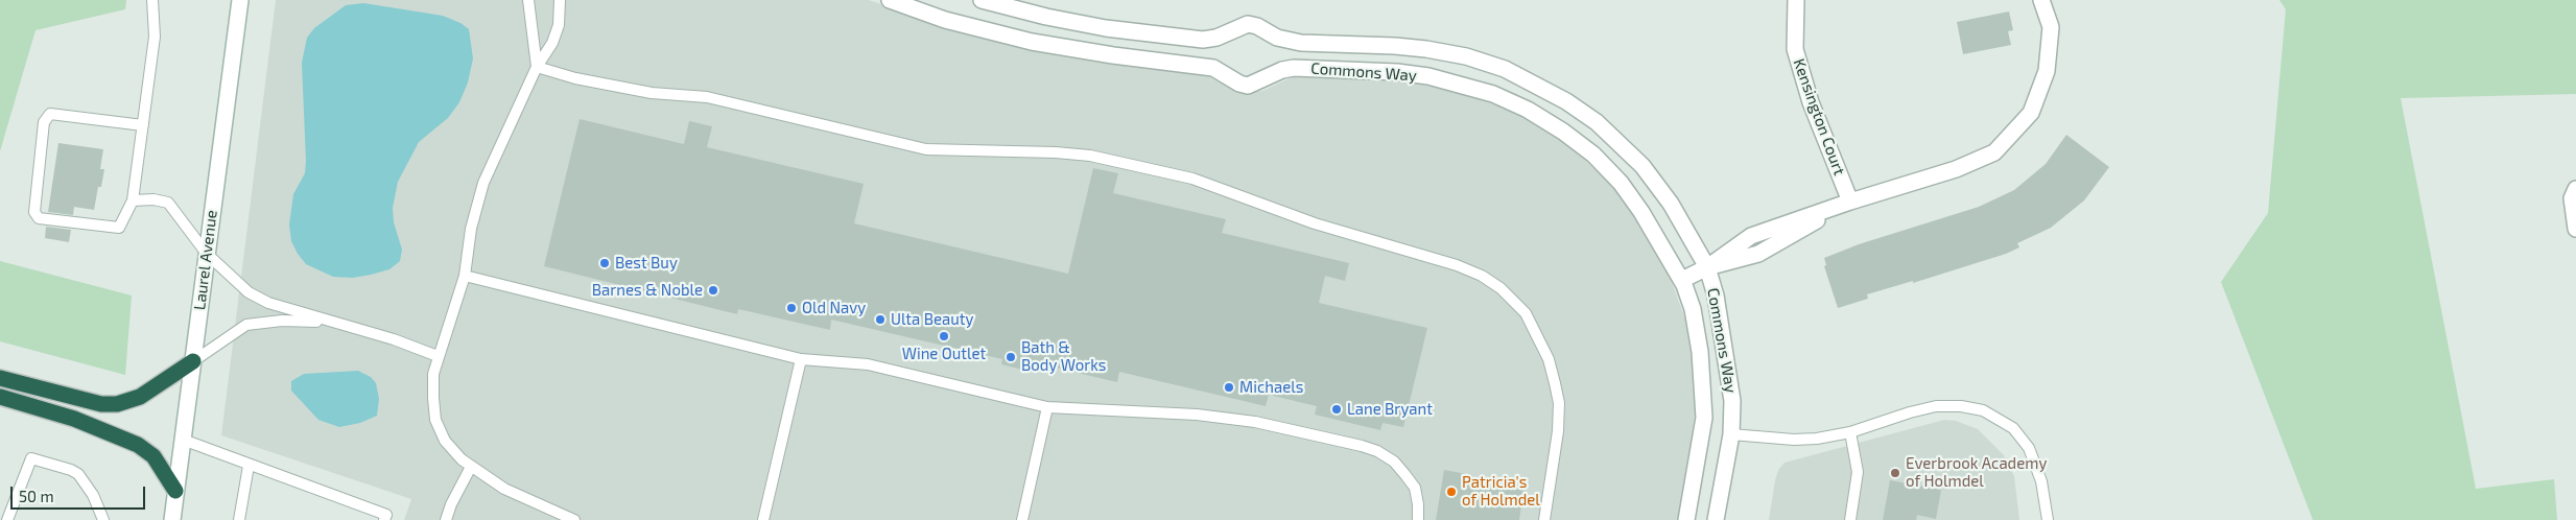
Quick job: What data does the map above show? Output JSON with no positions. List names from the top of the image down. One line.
{"streets":{"street":["Commons Way","Kensington Court","Laurel Avenue"]},"places":["Best Buy","Barnes & Noble","Old Navy","Ulta Beauty","Wine Outlet","Bath & Body Works","Michaels","Lane Bryant","Everbrook Academy of Holmdel","Patricia's of Holmdel"],"scale_bar":"50 m"}
